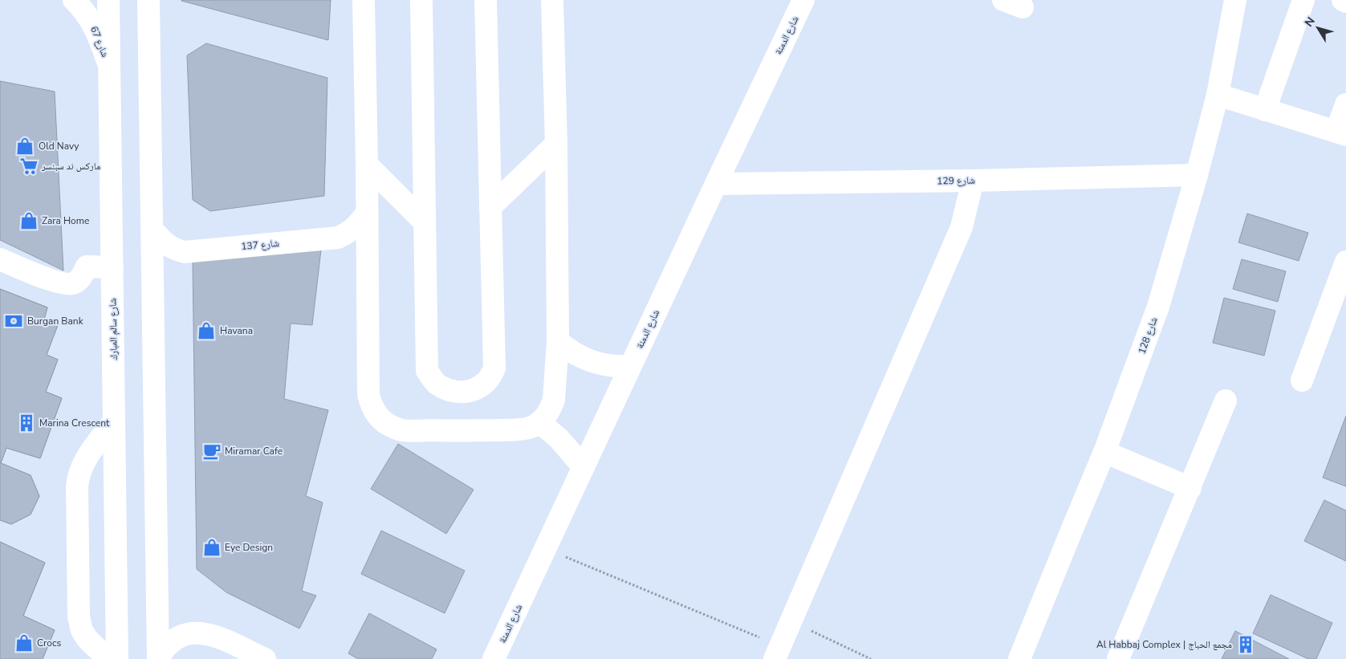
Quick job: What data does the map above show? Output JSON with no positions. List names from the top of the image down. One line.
{"streets":{"street":["شارع الدمنة","شارع 67","شارع 129","شارع 137","شارع سالم المبارك","شارع 128"]},"crossings":[["شارع الدمنة","شارع 129"],["شارع 67","شارع سالم المبارك"],["شارع 129","شارع 128"]],"places":{"shop":["Old Navy","Zara Home","Havana","Eye Design","Crocs"],"supermarket":["ماركس ند سبنسر"],"bank":["Burgan Bank"],"building":["Marina Crescent","Al Habbaj Complex | مجمع الحباج"],"cafe":["Miramar Cafe"]},"north":"top left"}
